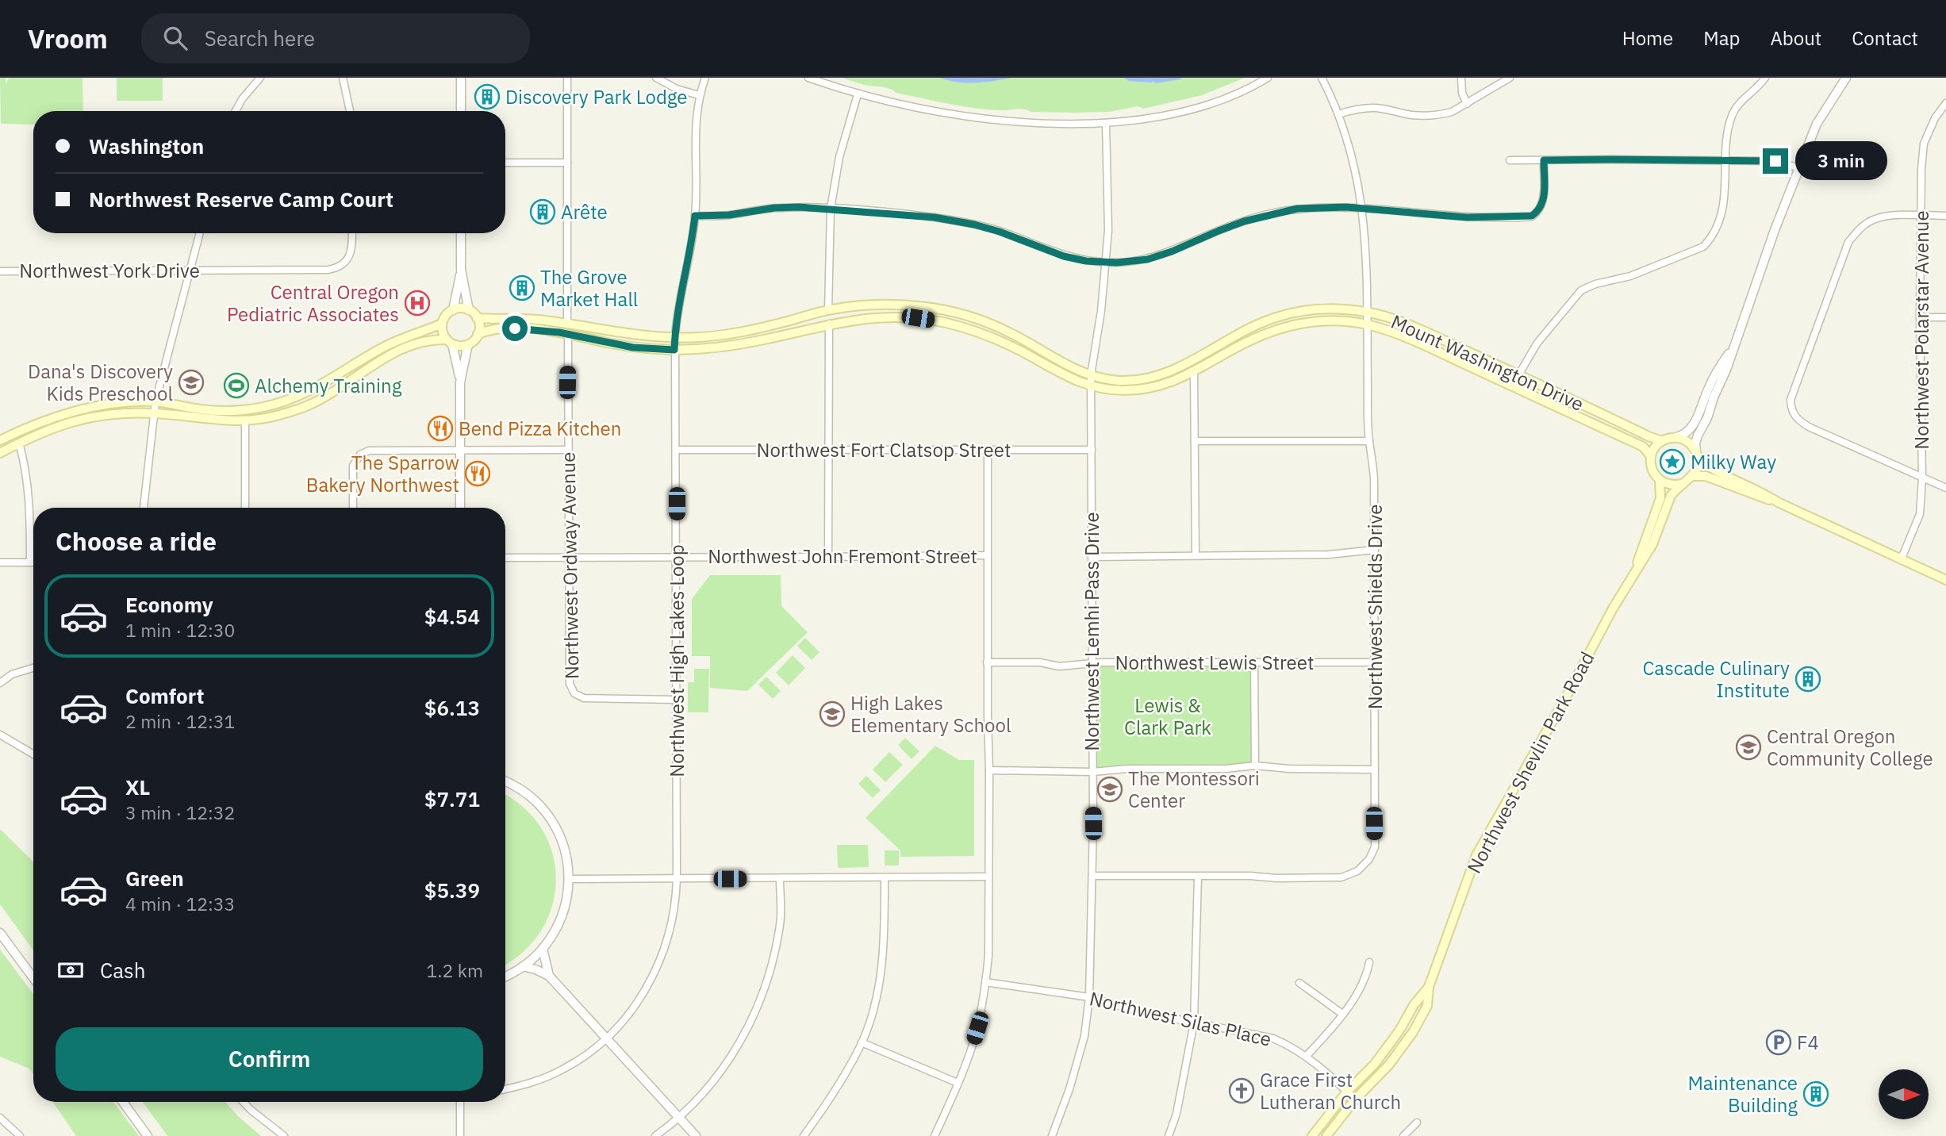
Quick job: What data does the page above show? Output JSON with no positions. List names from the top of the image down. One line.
{"streets":{"main road":["Mount Washington Drive","Northwest Shevlin Park Road"],"street":["Northwest York Drive","Northwest Polarstar Avenue","Northwest Fort Clatsop Street","Northwest John Fremont Street","Northwest Ordway Avenue","Northwest Shields Drive","Northwest Lemhi Pass Drive","Northwest High Lakes Loop","Northwest Lewis Street","Northwest Silas Place"]},"crossings":[["Mount Washington Drive","Northwest Ordway Avenue"],["Mount Washington Drive","Northwest Shields Drive"],["Mount Washington Drive","Northwest Lemhi Pass Drive"],["Mount Washington Drive","Northwest High Lakes Loop"],["Mount Washington Drive","Northwest Shevlin Park Road"],["Northwest Fort Clatsop Street","Northwest Lemhi Pass Drive"],["Northwest Fort Clatsop Street","Northwest High Lakes Loop"],["Northwest John Fremont Street","Northwest Ordway Avenue"],["Northwest John Fremont Street","Northwest High Lakes Loop"],["Northwest Ordway Avenue","Northwest High Lakes Loop"],["Northwest Shields Drive","Northwest Lemhi Pass Drive"],["Northwest Shields Drive","Northwest Lewis Street"],["Northwest Lemhi Pass Drive","Northwest Lewis Street"],["Northwest Lemhi Pass Drive","Northwest Silas Place"],["Northwest Shevlin Park Road","Northwest Silas Place"]],"parks":["Lewis & Clark Park"],"places":{"building":["Discovery Park Lodge","Arête","The Grove Market Hall","Cascade Culinary Institute","Maintenance Building"],"hospital":["Central Oregon Pediatric Associates"],"school or university":["Dana's Discovery Kids Preschool","High Lakes Elementary School","Central Oregon Community College","The Montessori Center"],"sports":["Alchemy Training"],"restaurant":["Bend Pizza Kitchen","The Sparrow Bakery Northwest"],"place":["Milky Way"],"parking":["F4"],"church":["Grace First Lutheran Church"]},"north":"right","page":{"header":"Vroom","search":"Search here","nav":["Home","Map","About","Contact"],"banner":["Washington","Northwest Reserve Camp Court"],"bubble":"3 min","heading":"Choose a ride","list":[{"name":"Economy","note":"1 min · 12:30","value":"$4.54"},{"name":"Comfort","note":"2 min · 12:31","value":"$6.13"},{"name":"XL","note":"3 min · 12:32","value":"$7.71"},{"name":"Green","note":"4 min · 12:33","value":"$5.39"}],"pay":["Cash","1.2 km"],"buttons":"Confirm"}}
